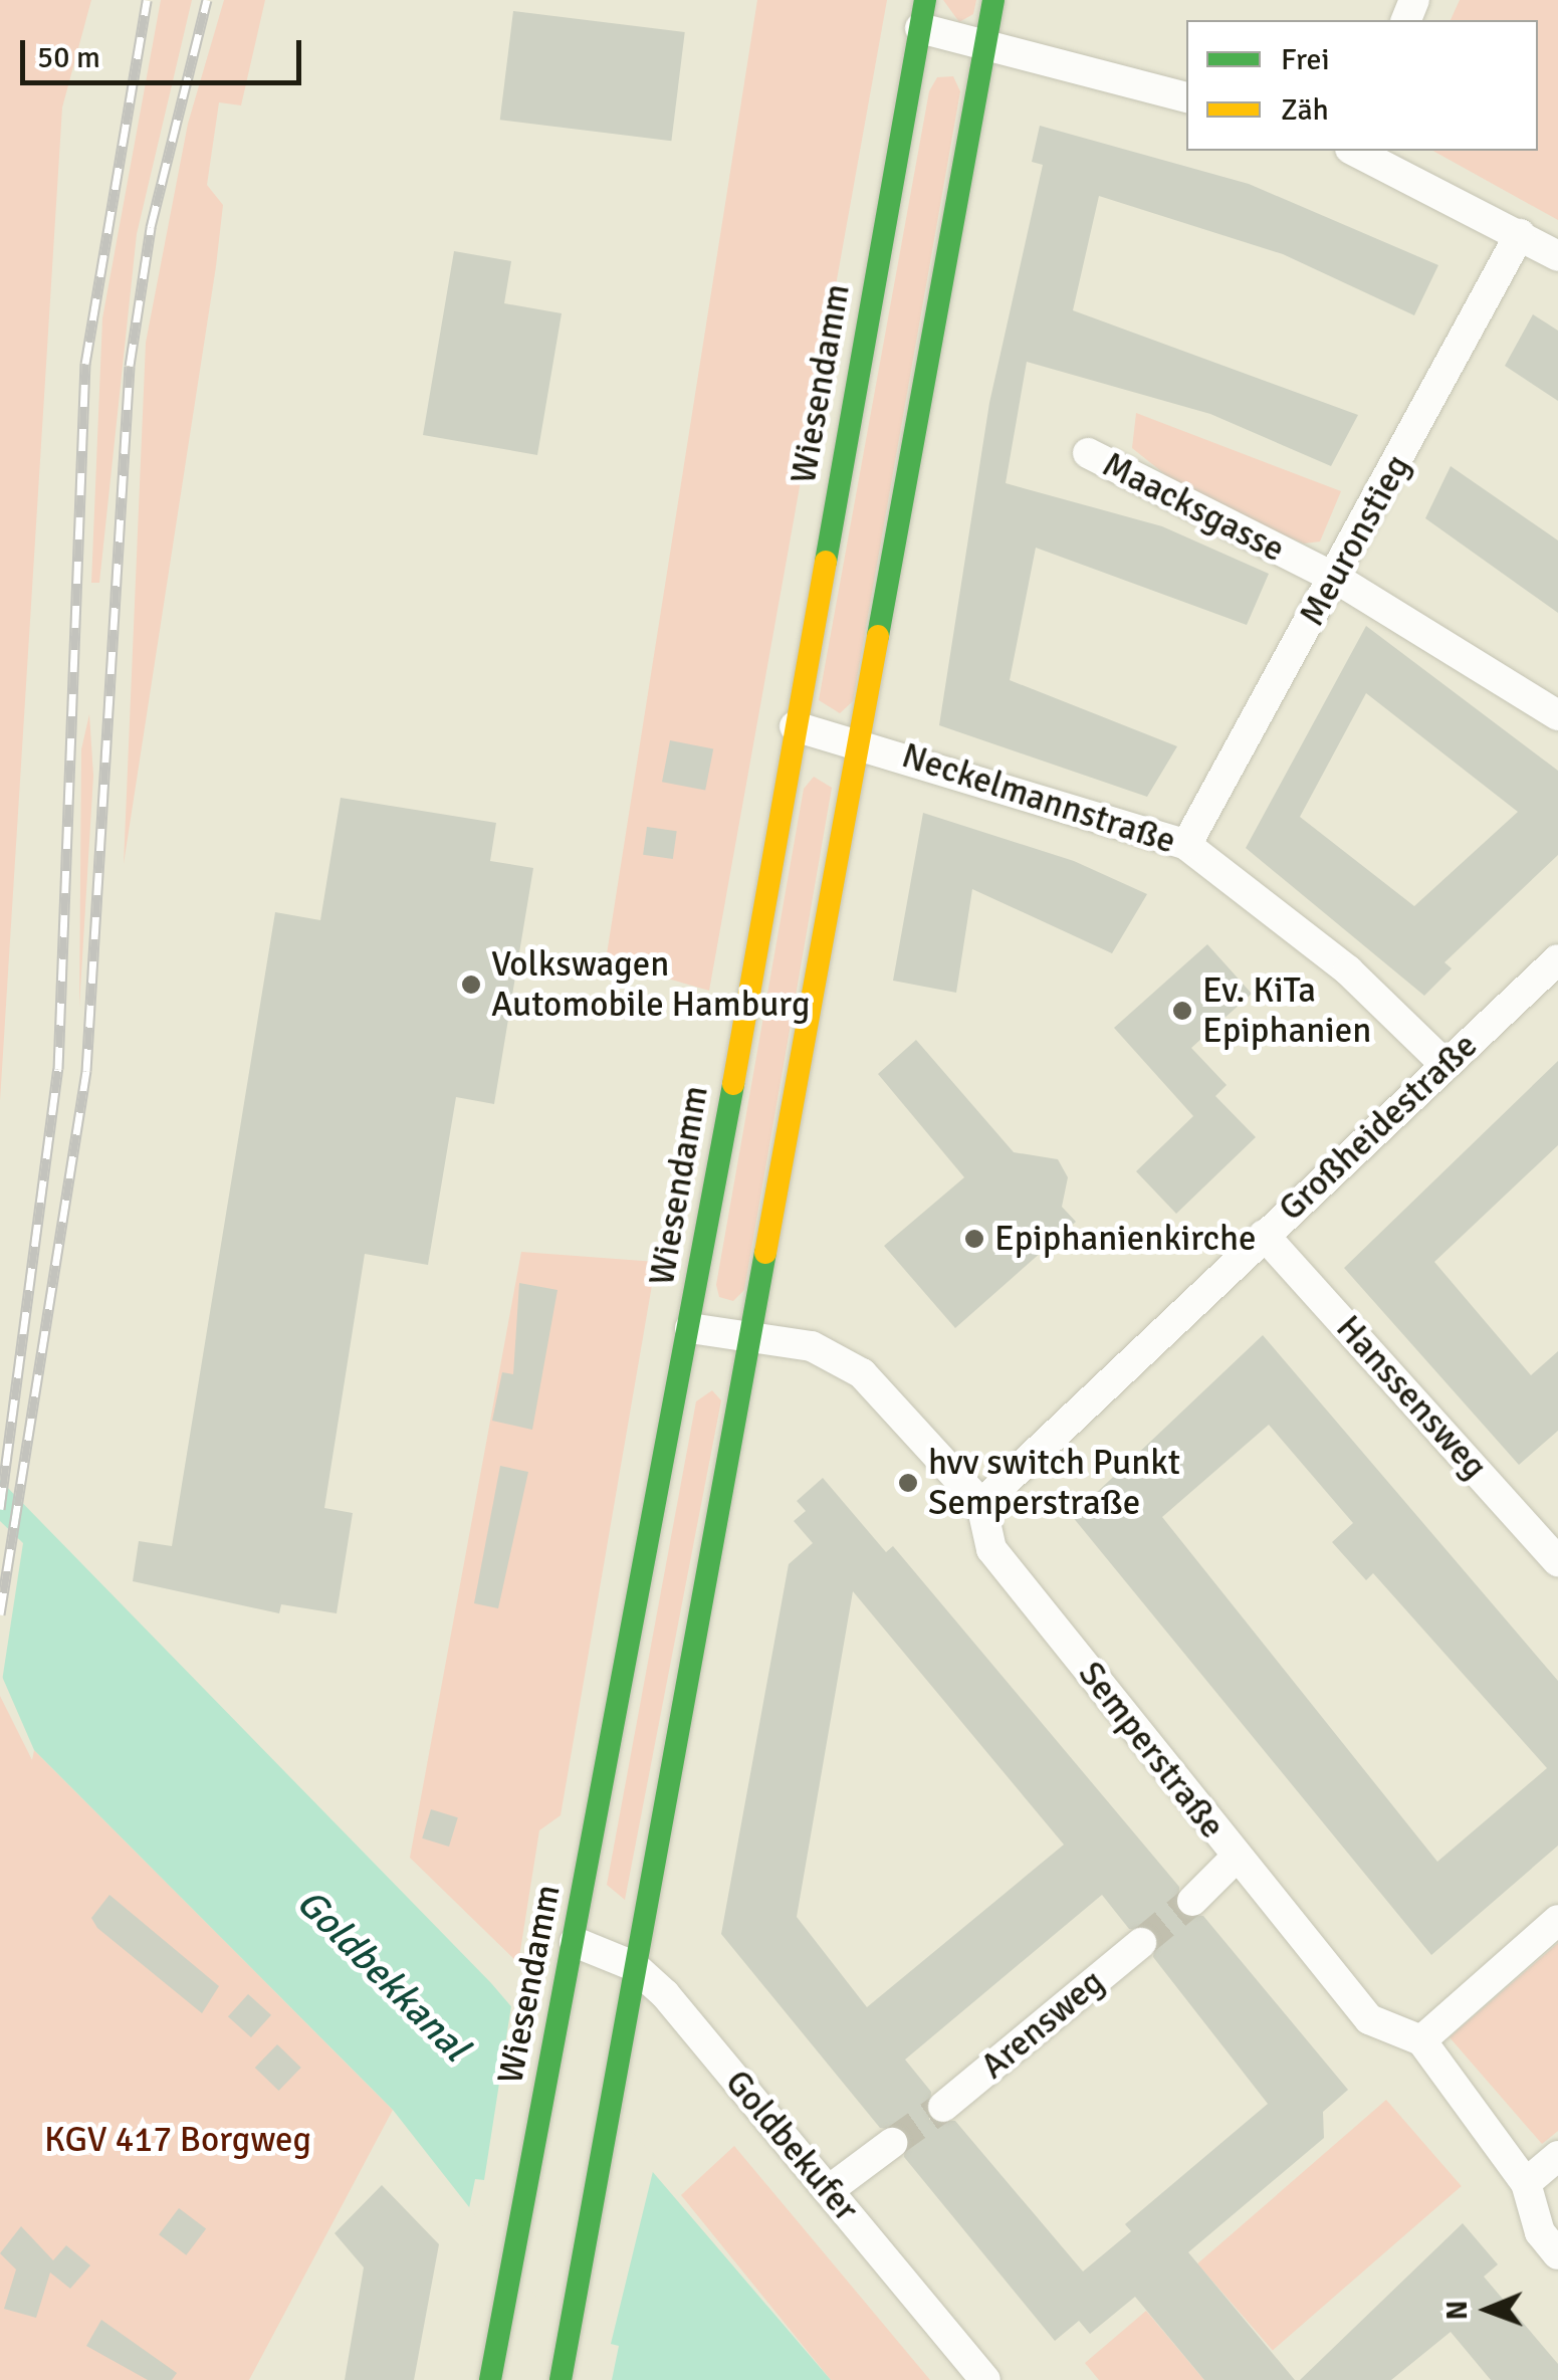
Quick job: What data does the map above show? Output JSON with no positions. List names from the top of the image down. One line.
{"streets":{"street":["Wiesendamm","Maacksgasse","Meuronstieg","Neckelmannstraße","Großheidestraße","Hanssensweg","Semperstraße","Arensweg","Goldbekufer"]},"crossings":[["Wiesendamm","Neckelmannstraße"],["Wiesendamm","Semperstraße"],["Wiesendamm","Goldbekufer"],["Maacksgasse","Meuronstieg"],["Meuronstieg","Neckelmannstraße"],["Neckelmannstraße","Großheidestraße"],["Großheidestraße","Hanssensweg"],["Großheidestraße","Semperstraße"]],"water":["Goldbekkanal"],"parks":["KGV 417 Borgweg"],"places":["Volkswagen Automobile Hamburg","Ev. KiTa Epiphanien","Epiphanienkirche","hvv switch Punkt Semperstraße"],"legend":["Frei","Zäh"],"scale_bar":"50 m","north":"left"}
